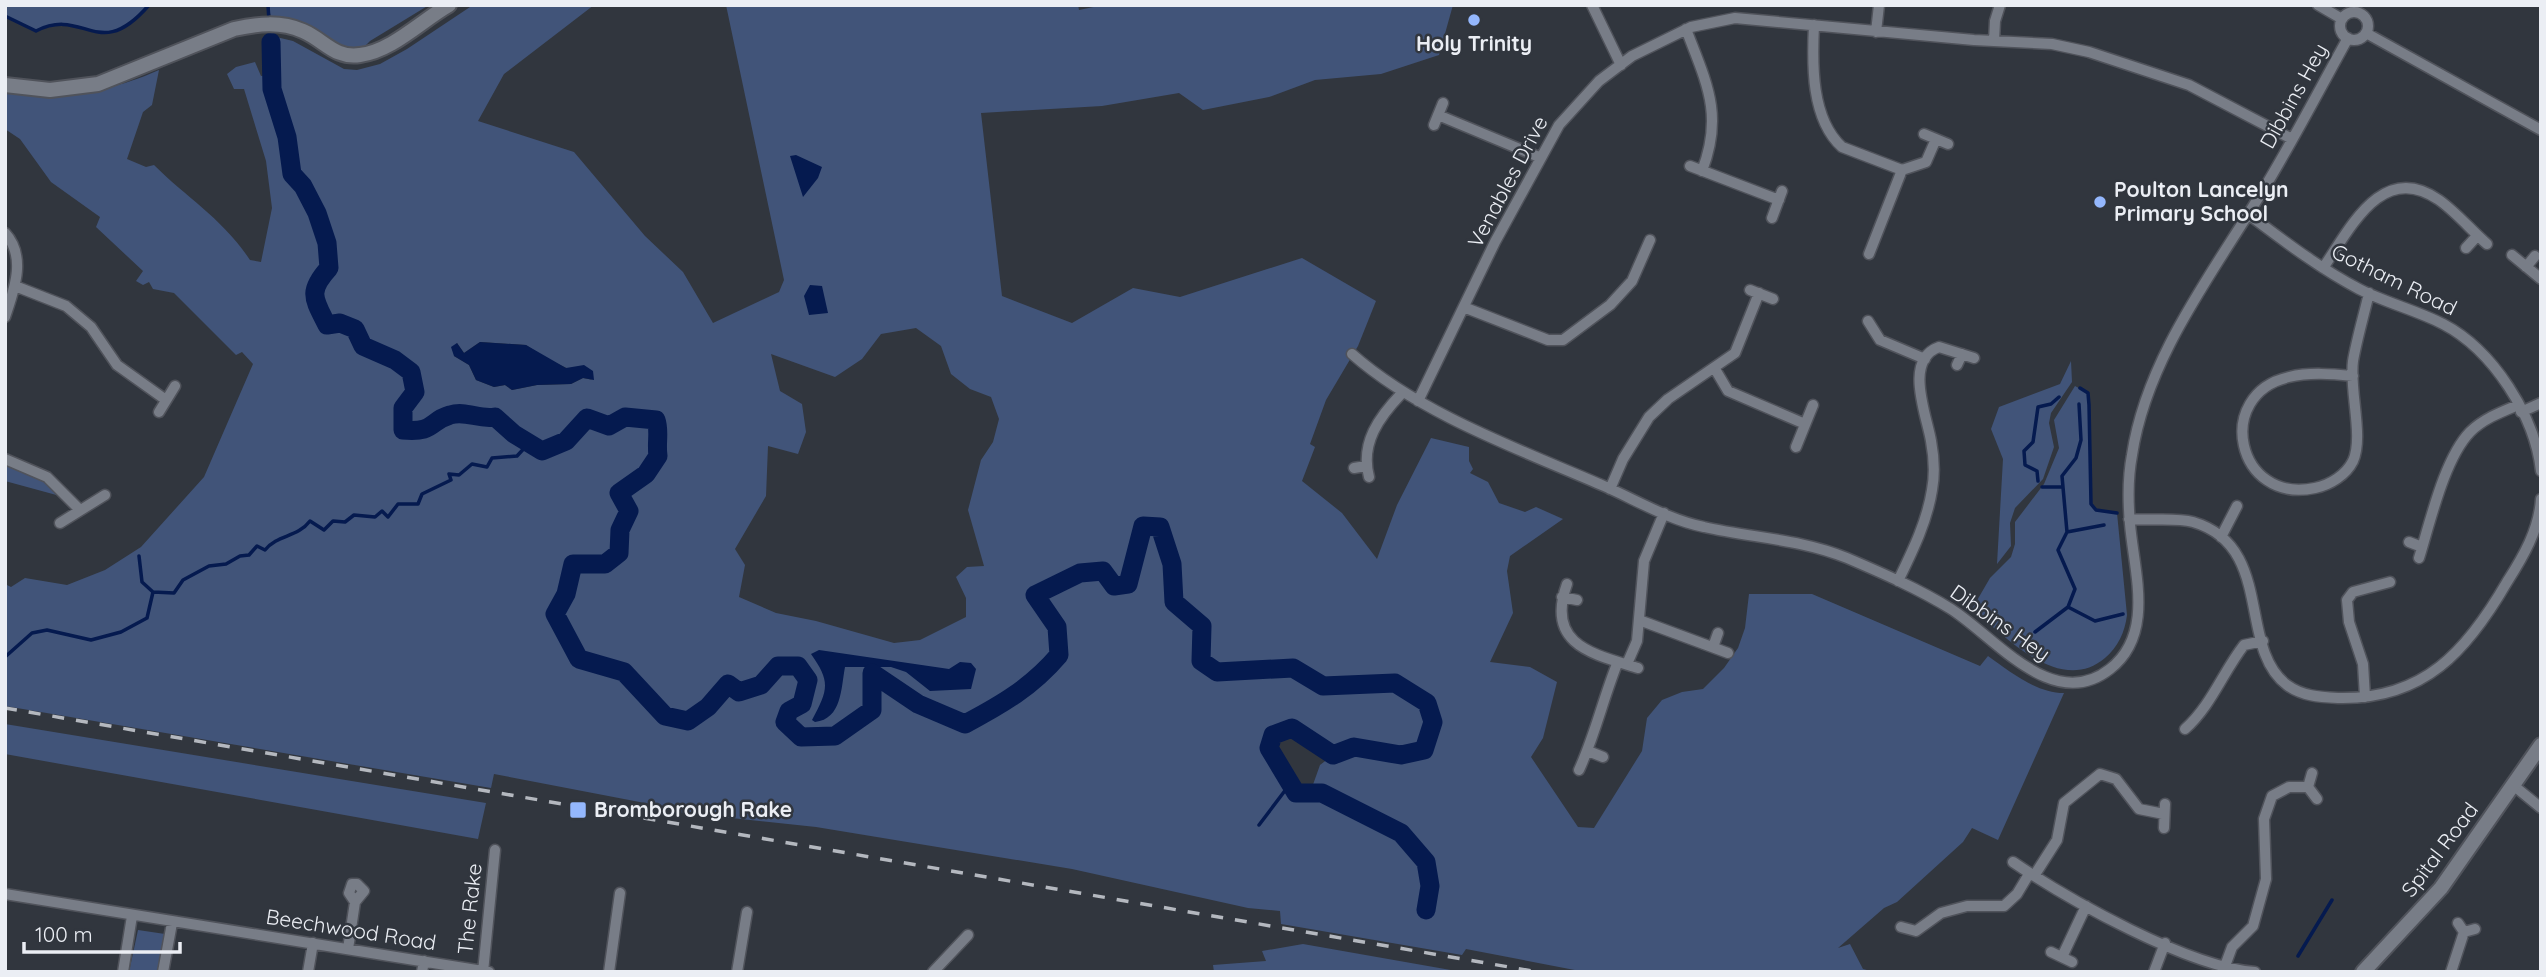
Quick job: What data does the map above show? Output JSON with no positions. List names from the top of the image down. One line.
{"streets":{"street":["Dibbins Hey","Venables Drive","Gotham Road","Spital Road","The Rake","Beechwood Road"]},"crossings":[["Dibbins Hey","Venables Drive"],["Dibbins Hey","Gotham Road"],["The Rake","Beechwood Road"]],"places":{"other":["Holy Trinity","Poulton Lancelyn Primary School"],"transit":["Bromborough Rake"]},"scale_bar":"100 m"}
